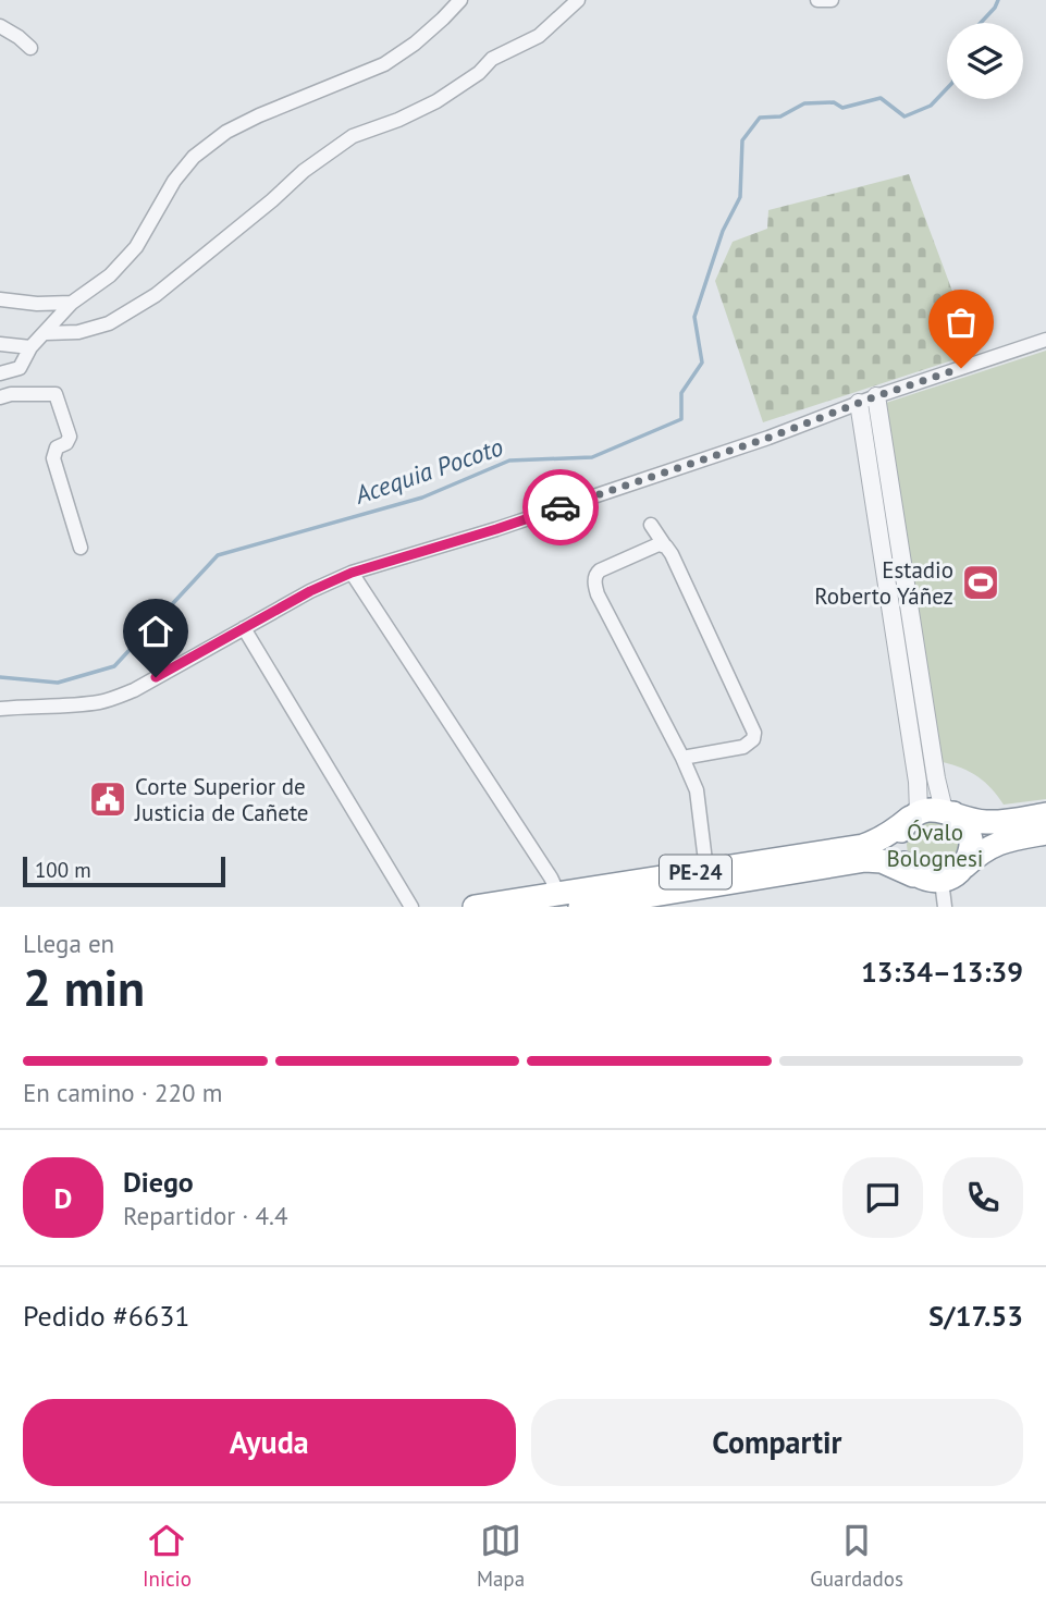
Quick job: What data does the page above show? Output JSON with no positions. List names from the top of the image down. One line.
{"streets":{"highway":["PE-24"]},"water":["Acequia Pocoto"],"parks":["Óvalo Bolognesi"],"places":{"sports":["Estadio Roberto Yáñez"],"public building":["Corte Superior de Justicia de Cañete"]},"scale_bar":"100 m","page":{"scale":"100 m","heading":["2 min","Llega en","13:34–13:39"],"panel":["Diego","Repartidor · 4.4","Pedido #6631","S/17.53"],"bar":"En camino · 220 m","round":"D","buttons":["Ayuda","Compartir"],"tabs":["Inicio","Mapa","Guardados"]}}
